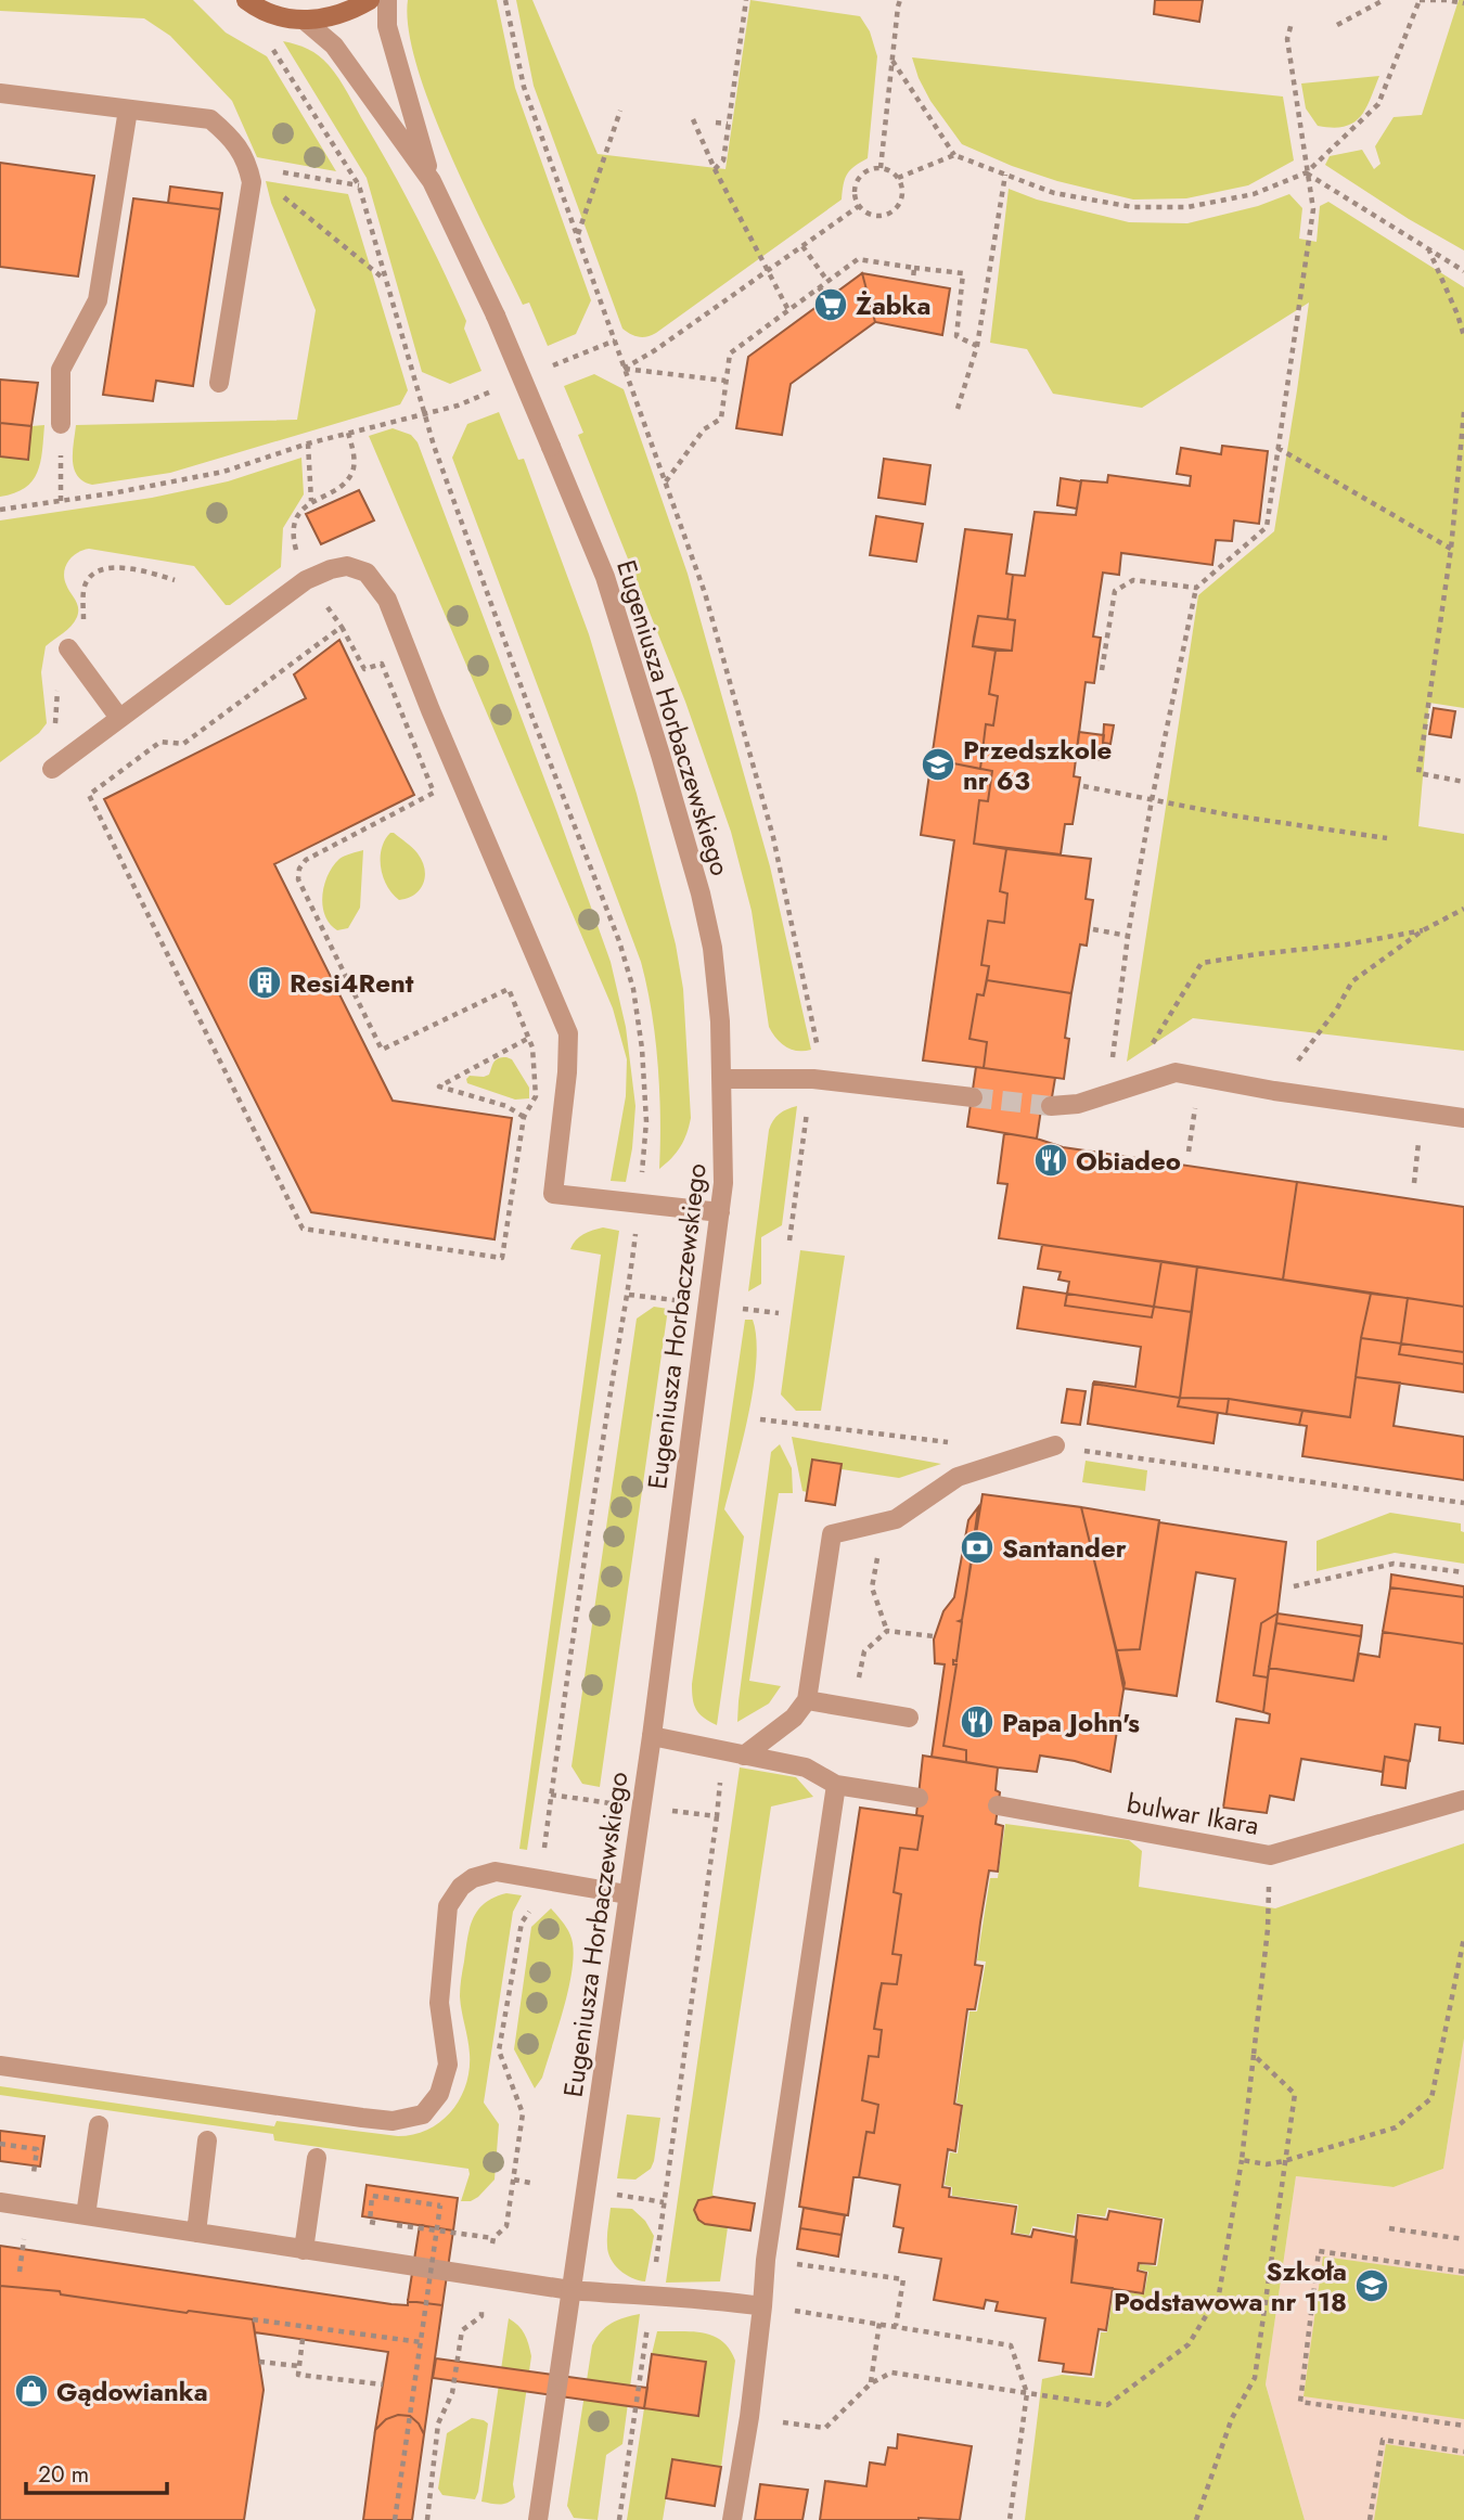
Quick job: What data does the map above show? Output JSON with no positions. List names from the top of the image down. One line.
{"streets":{"street":["Eugeniusza Horbaczewskiego","bulwar Ikara"]},"places":{"supermarket":["Żabka"],"school or university":["Przedszkole nr 63","Szkoła Podstawowa nr 118"],"building":["Resi4Rent"],"restaurant":["Obiadeo","Papa John's"],"bank":["Santander"],"shop":["Gądowianka"]},"scale_bar":"20 m"}
